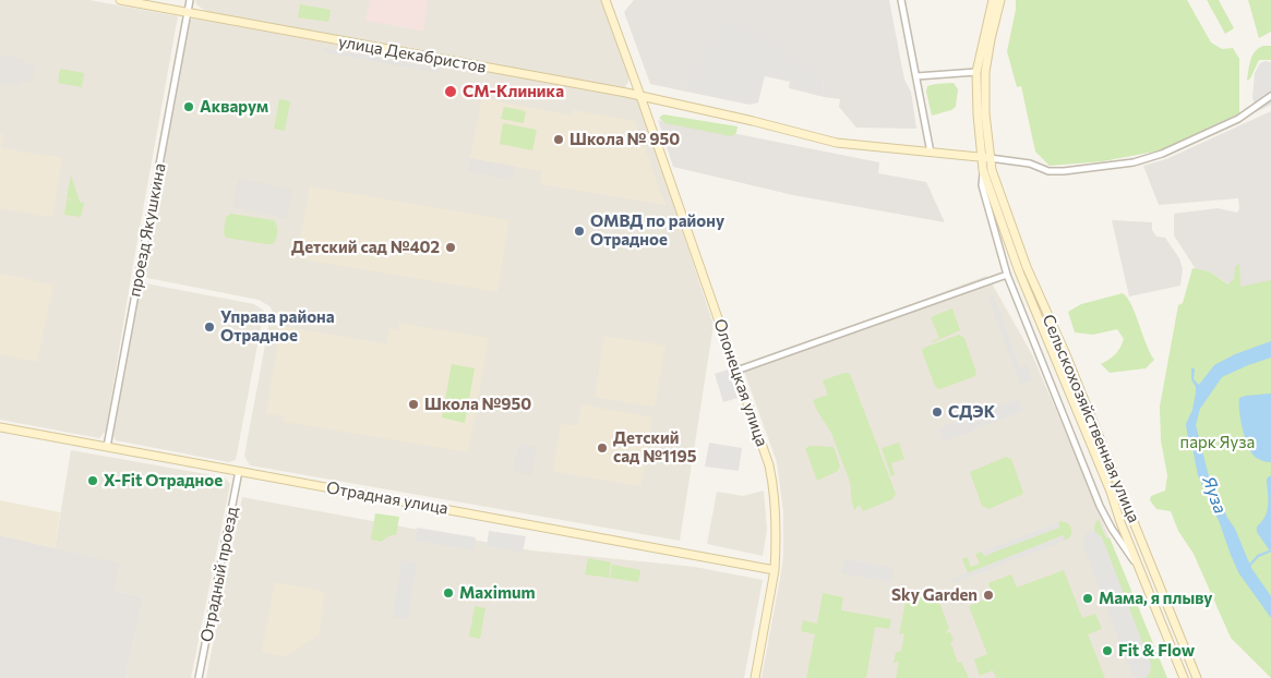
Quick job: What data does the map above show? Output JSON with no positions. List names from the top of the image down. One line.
{"streets":{"main road":["улица Декабристов","Олонецкая улица","Сельскохозяйственная улица","Отрадная улица"],"street":["проезд Якушкина","Отрадный проезд"]},"crossings":[["улица Декабристов","проезд Якушкина"],["улица Декабристов","Олонецкая улица"],["улица Декабристов","Сельскохозяйственная улица"],["проезд Якушкина","Отрадная улица"],["Олонецкая улица","Отрадная улица"],["Отрадная улица","Отрадный проезд"]],"water":["Яуза"],"parks":["парк Яуза"],"places":["СМ-Клиника","Акварум","Школа № 950","ОМВД по району Отрадное","Детский сад №402","Управа района Отрадное","Школа №950","СДЭК","Детский сад №1195","X-Fit Отрадное","Maximum","Sky Garden","Мама, я плыву","Fit & Flow"]}
